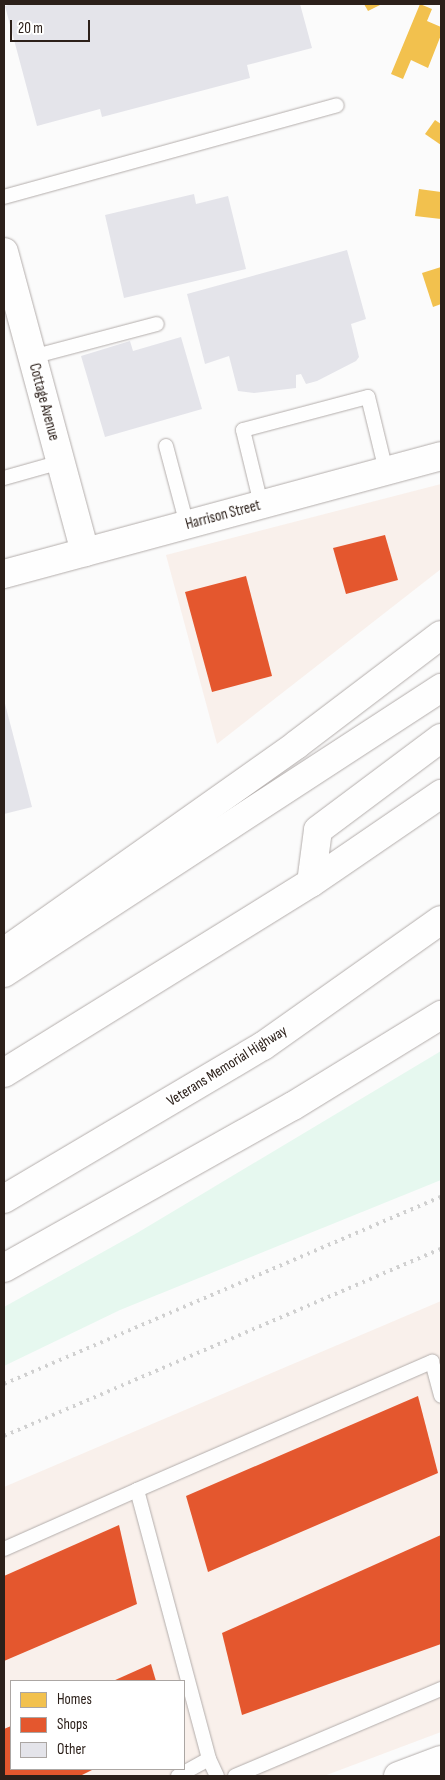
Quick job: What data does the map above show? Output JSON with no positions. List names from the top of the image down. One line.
{"streets":{"main road":["Cottage Avenue","Harrison Street","Veterans Memorial Highway"]},"crossings":[["Cottage Avenue","Harrison Street"]],"legend":["Homes","Shops","Other"],"scale_bar":"20 m"}
